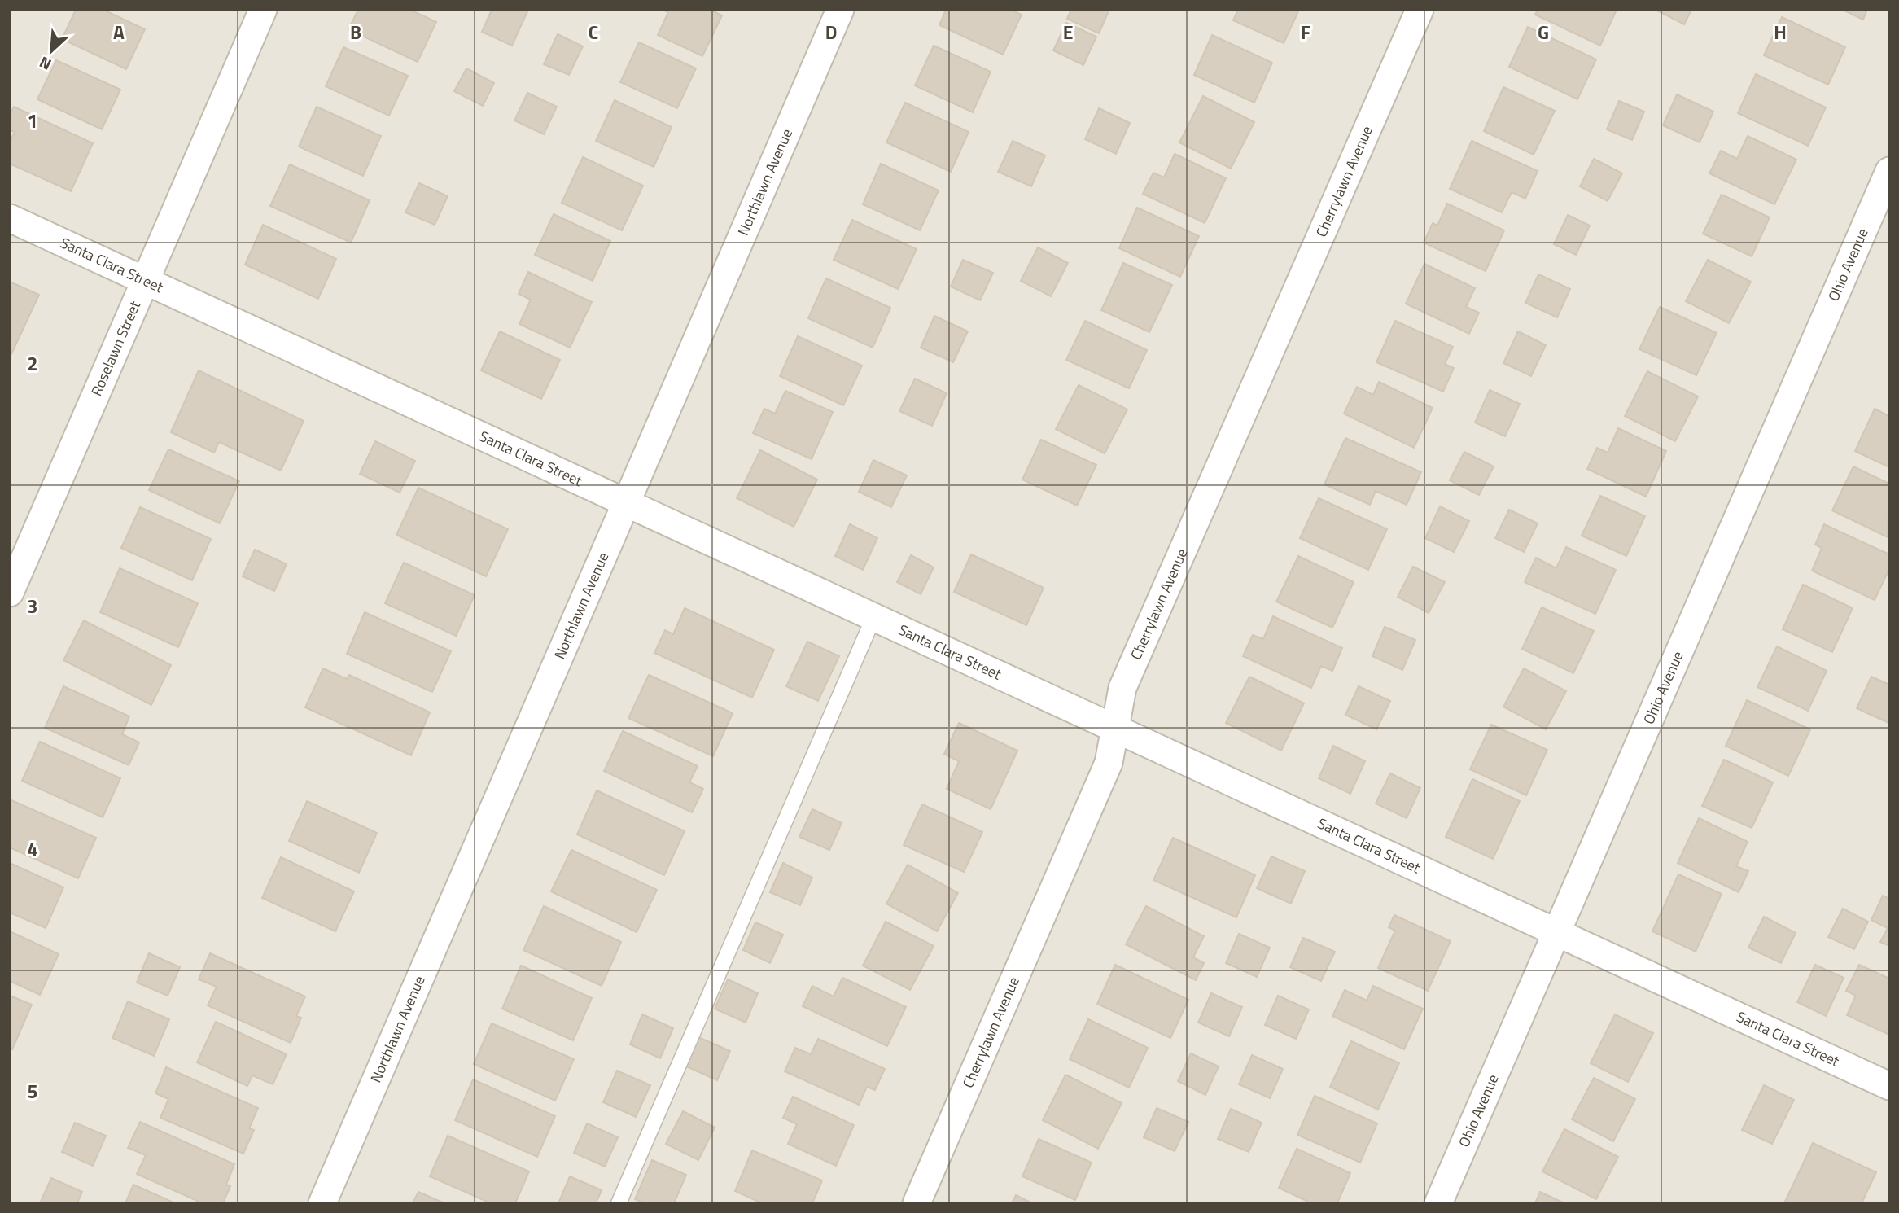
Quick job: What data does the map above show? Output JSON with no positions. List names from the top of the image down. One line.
{"streets":{"street":["Cherrylawn Avenue","Northlawn Avenue","Ohio Avenue","Santa Clara Street","Roselawn Street"]},"crossings":[["Cherrylawn Avenue","Santa Clara Street"],["Northlawn Avenue","Santa Clara Street"],["Ohio Avenue","Santa Clara Street"],["Santa Clara Street","Roselawn Street"]],"north":"bottom left","grid":{"columns":["A","B","C","D","E","F","G","H"],"rows":["1","2","3","4","5"]}}
